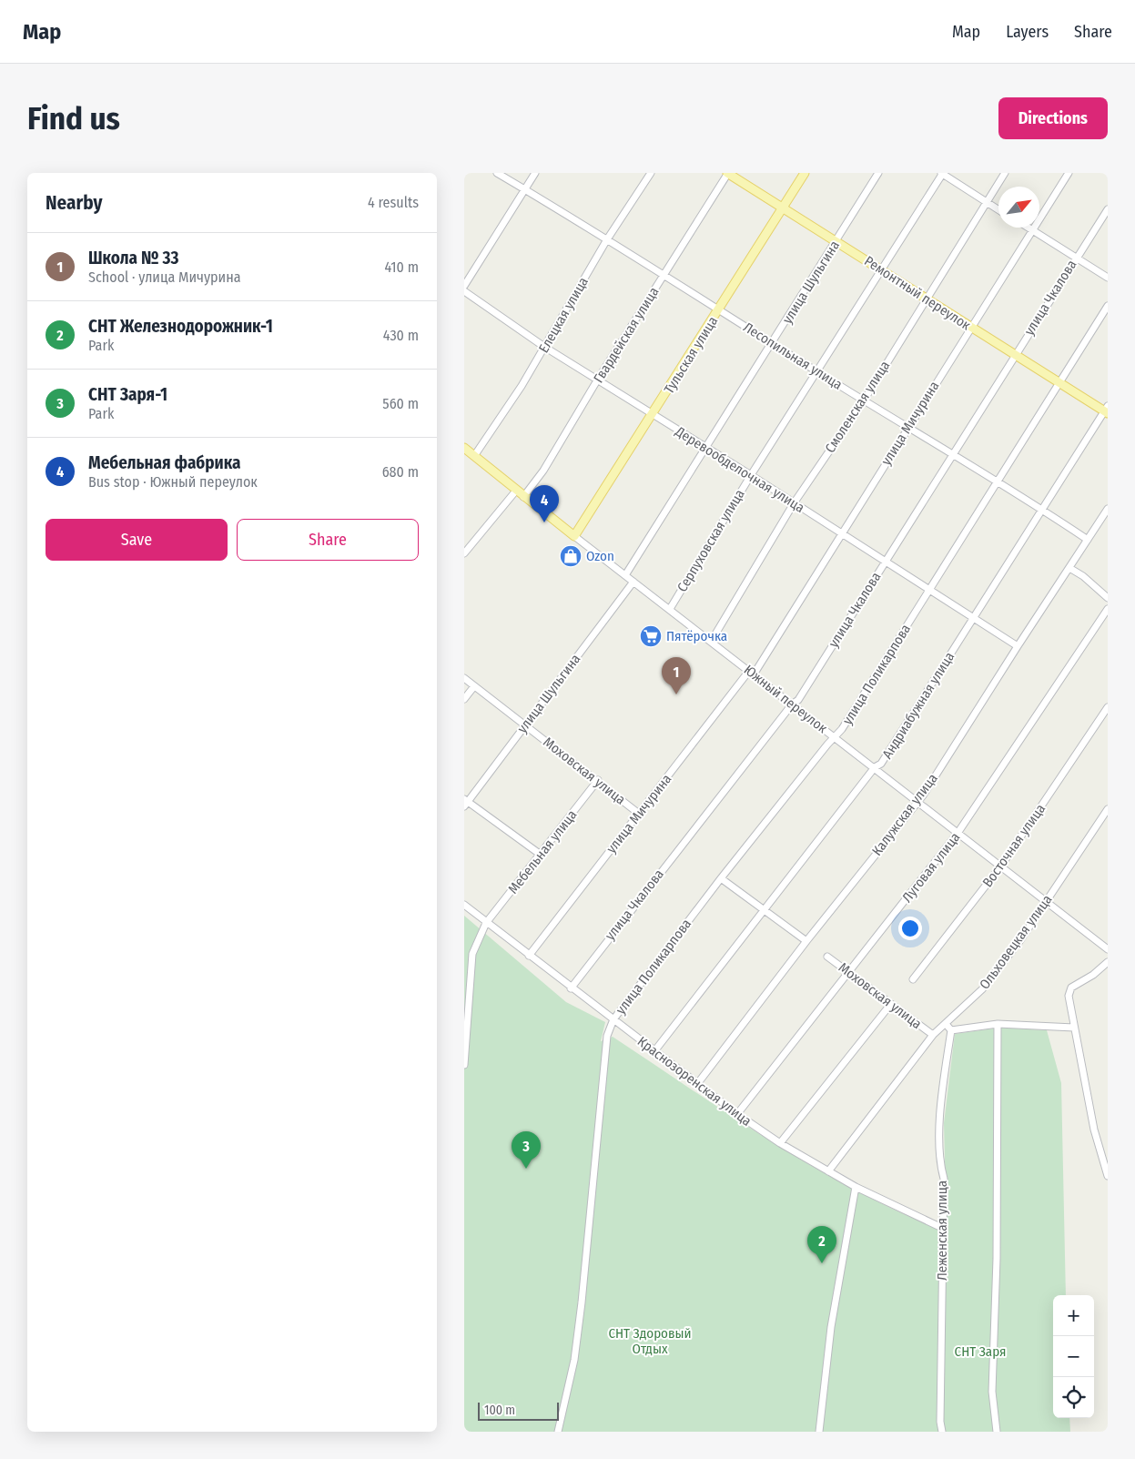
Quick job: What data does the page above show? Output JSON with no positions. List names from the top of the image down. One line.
{"streets":{"main road":["Ремонтный переулок","Тульская улица","Южный переулок"],"street":["улица Шульгина","улица Чкалова","Елецкая улица","Гвардейская улица","Лесопильная улица","Смоленская улица","улица Мичурина","Деревообделочная улица","Серпуховская улица","улица Поликарпова","Андриабужная улица","Моховская улица","Калужская улица","Восточная улица","Мебельная улица","Луговая улица","Ольховецкая улица","Краснозоренская улица","Леженская улица"]},"crossings":[["улица Шульгина","Ремонтный переулок"],["улица Шульгина","Лесопильная улица"],["улица Шульгина","Деревообделочная улица"],["улица Шульгина","Южный переулок"],["улица Шульгина","Моховская улица"],["Ремонтный переулок","улица Чкалова"],["Ремонтный переулок","Гвардейская улица"],["Ремонтный переулок","Тульская улица"],["Ремонтный переулок","Смоленская улица"],["Ремонтный переулок","улица Мичурина"],["Ремонтный переулок","Серпуховская улица"],["Ремонтный переулок","улица Поликарпова"],["Ремонтный переулок","Андриабужная улица"],["улица Чкалова","Лесопильная улица"],["улица Чкалова","Деревообделочная улица"],["улица Чкалова","Южный переулок"],["улица Чкалова","Краснозоренская улица"],["Елецкая улица","Лесопильная улица"],["Елецкая улица","Деревообделочная улица"],["Елецкая улица","Южный переулок"],["Гвардейская улица","Лесопильная улица"],["Гвардейская улица","Деревообделочная улица"],["Гвардейская улица","Южный переулок"],["Тульская улица","Лесопильная улица"],["Тульская улица","Деревообделочная улица"],["Тульская улица","Южный переулок"],["Лесопильная улица","Смоленская улица"],["Лесопильная улица","улица Мичурина"],["Лесопильная улица","Серпуховская улица"],["Лесопильная улица","улица Поликарпова"],["Лесопильная улица","Андриабужная улица"],["Лесопильная улица","Калужская улица"],["Смоленская улица","Деревообделочная улица"],["Смоленская улица","Южный переулок"],["улица Мичурина","Деревообделочная улица"],["улица Мичурина","Южный переулок"],["улица Мичурина","Моховская улица"],["улица Мичурина","Краснозоренская улица"],["Деревообделочная улица","Серпуховская улица"],["Деревообделочная улица","улица Поликарпова"],["Деревообделочная улица","Андриабужная улица"],["Деревообделочная улица","Калужская улица"],["Серпуховская улица","Южный переулок"],["улица Поликарпова","Южный переулок"],["улица Поликарпова","Краснозоренская улица"],["Южный переулок","Андриабужная улица"],["Южный переулок","Калужская улица"],["Южный переулок","Восточная улица"],["Южный переулок","Луговая улица"],["Южный переулок","Ольховецкая улица"],["Андриабужная улица","Краснозоренская улица"],["Моховская улица","Мебельная улица"],["Моховская улица","Луговая улица"],["Моховская улица","Ольховецкая улица"],["Калужская улица","Краснозоренская улица"],["Мебельная улица","Краснозоренская улица"],["Луговая улица","Краснозоренская улица"],["Ольховецкая улица","Краснозоренская улица"],["Краснозоренская улица","Леженская улица"]],"parks":["СНТ Здоровый Отдых","СНТ Заря"],"places":{"shop":["Ozon"],"supermarket":["Пятёрочка"]},"scale_bar":"100 m","north":"top right","page":{"header":"Map","nav":["Map","Layers","Share"],"buttons":["Directions",["Save","Share"]],"title":"Find us","heading":["Nearby","4 results"],"list":[{"mark":"1","name":"Школа № 33","note":"School · улица Мичурина","value":"410 m"},{"mark":"2","name":"СНТ Железнодорожник-1","note":"Park","value":"430 m"},{"mark":"3","name":"СНТ Заря-1","note":"Park","value":"560 m"},{"mark":"4","name":"Мебельная фабрика","note":"Bus stop · Южный переулок","value":"680 m"}],"pins":["4","1","3","2"],"map_buttons":["+","−"],"scale":"100 m"}}
